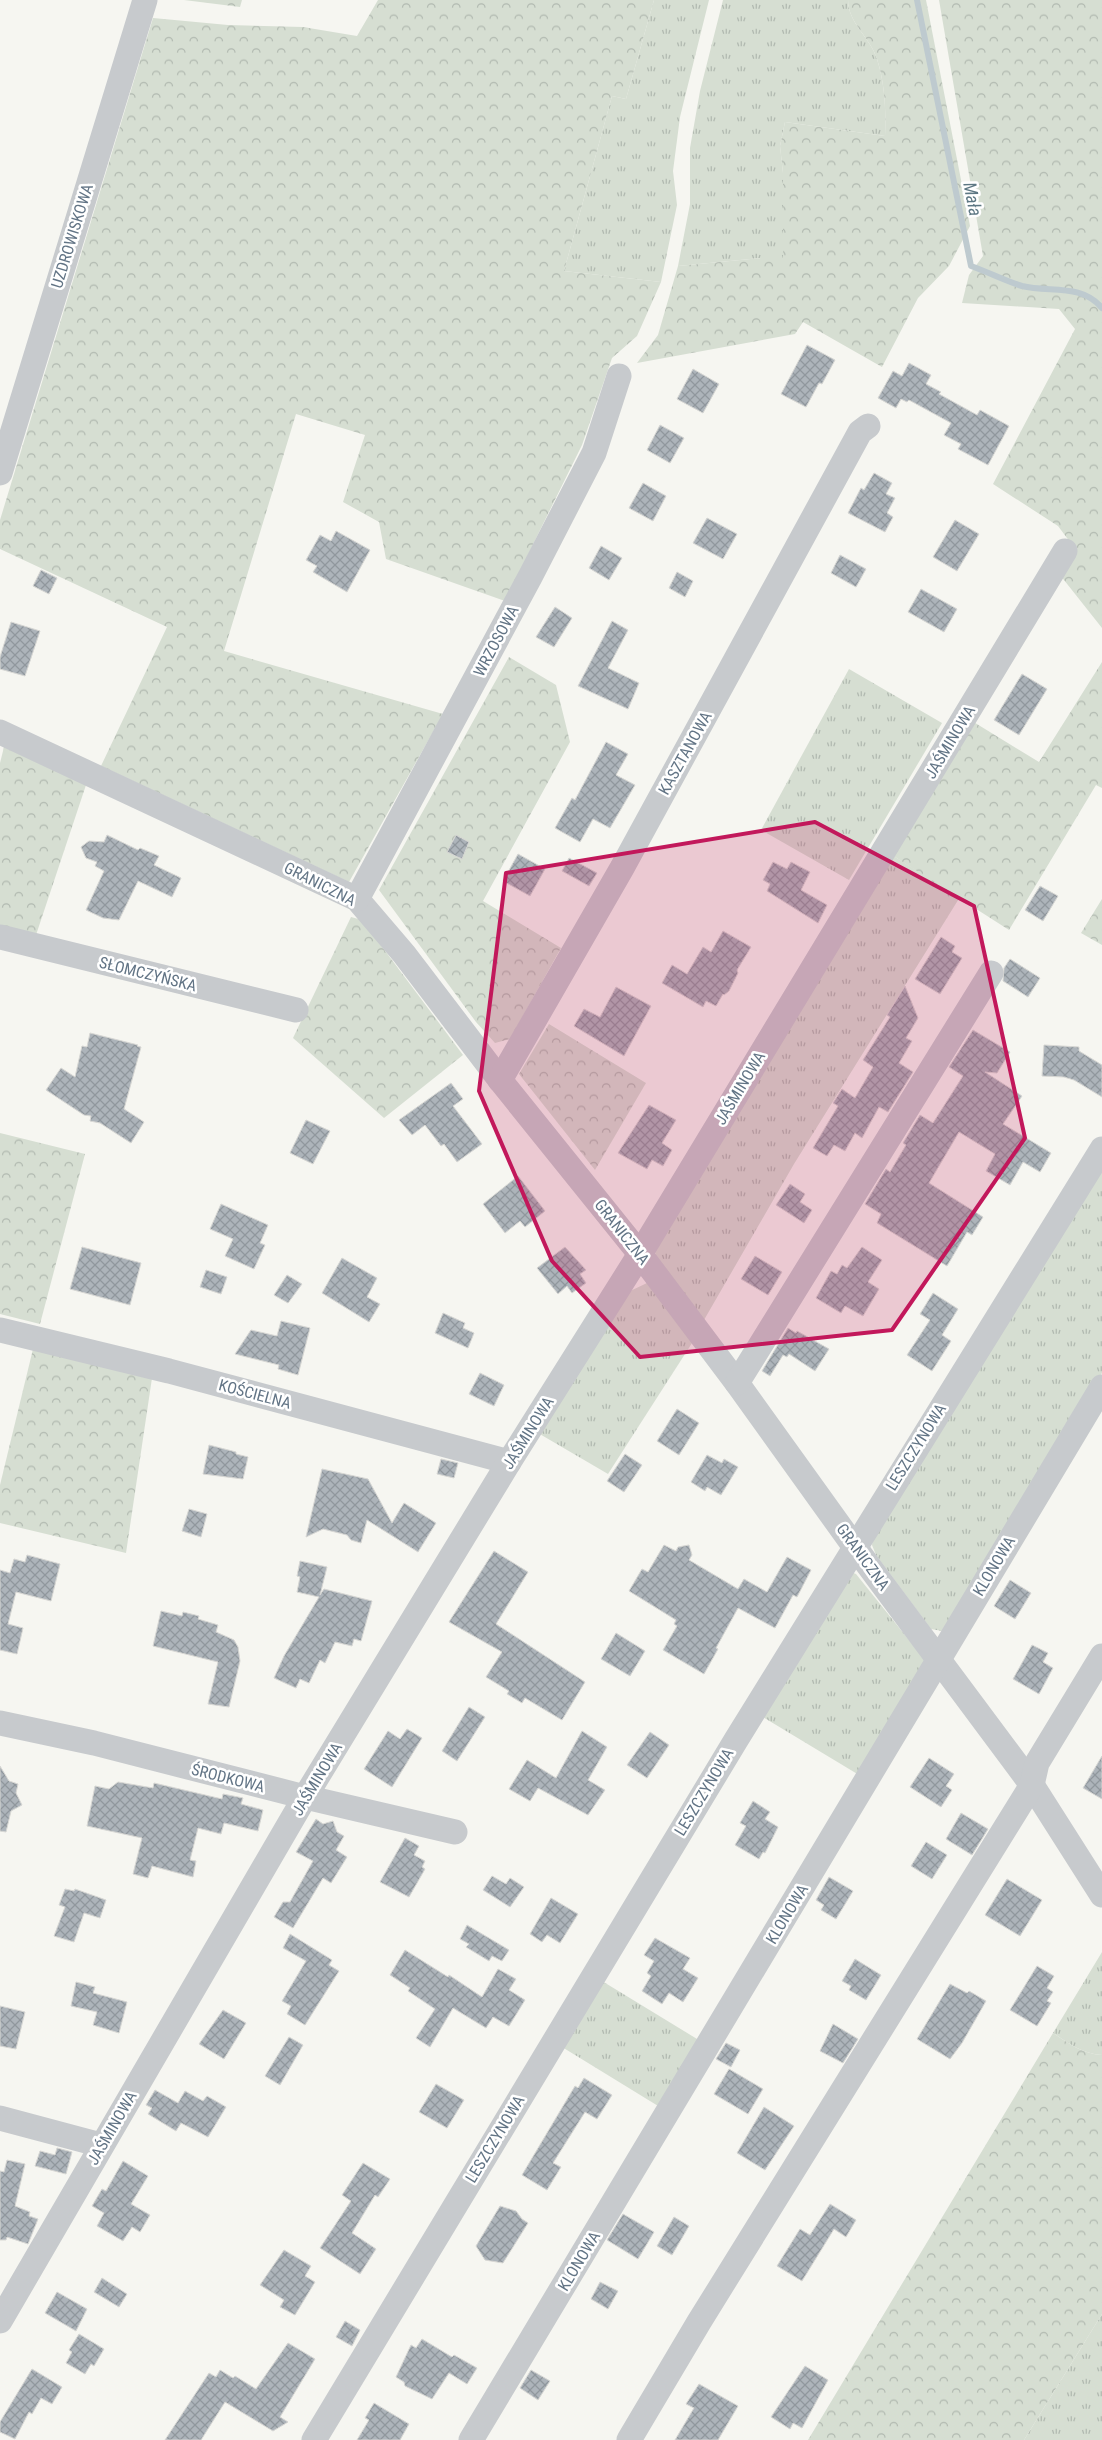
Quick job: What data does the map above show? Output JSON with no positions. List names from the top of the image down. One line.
{"streets":{"street":["UZDROWISKOWA","WRZOSOWA","JAŚMINOWA","KASZTANOWA","GRANICZNA","SŁOMCZYŃSKA","KOŚCIELNA","LESZCZYNOWA","KLONOWA","ŚRODKOWA"]},"crossings":[["WRZOSOWA","GRANICZNA"],["JAŚMINOWA","GRANICZNA"],["JAŚMINOWA","KOŚCIELNA"],["JAŚMINOWA","ŚRODKOWA"],["KASZTANOWA","GRANICZNA"],["GRANICZNA","LESZCZYNOWA"],["GRANICZNA","KLONOWA"]],"water":["Mała"]}
